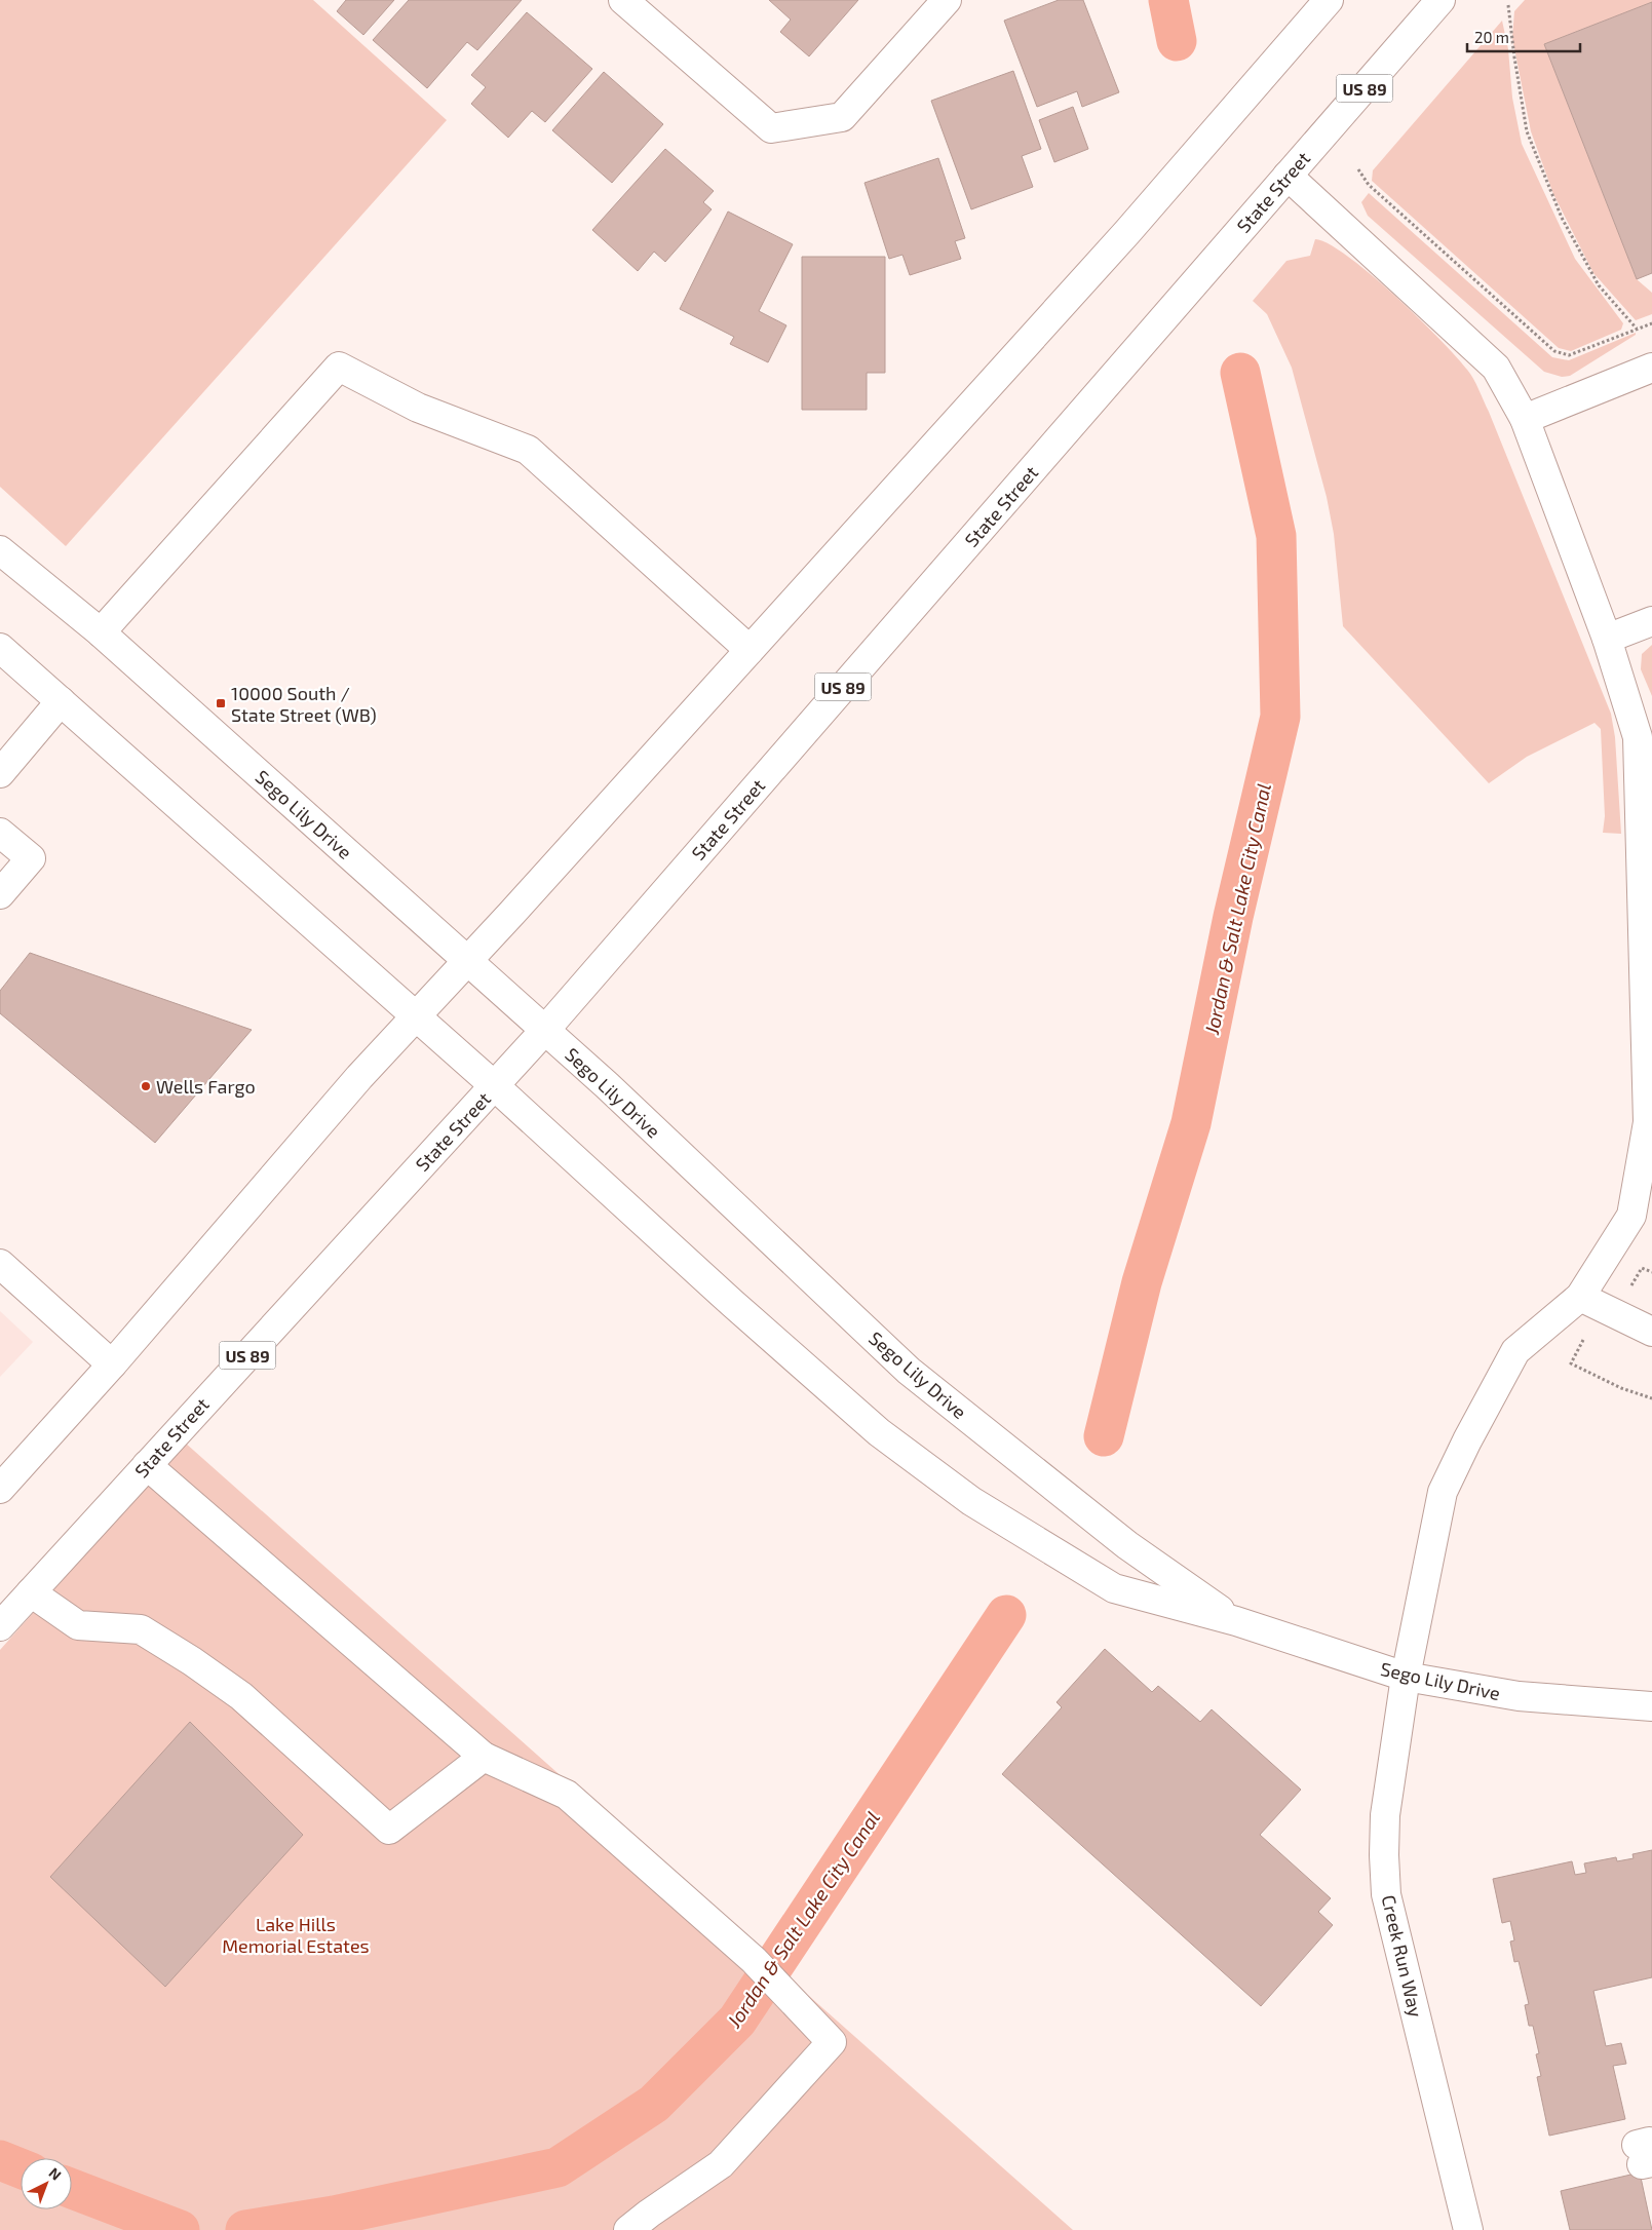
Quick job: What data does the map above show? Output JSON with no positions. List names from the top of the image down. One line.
{"streets":{"main road":["US 89","State Street","Sego Lily Drive","Creek Run Way"]},"crossings":[["State Street","Sego Lily Drive"],["State Street","Creek Run Way"],["Sego Lily Drive","Creek Run Way"]],"water":["Jordan & Salt Lake City Canal"],"parks":["Lake Hills Memorial Estates"],"places":{"transit":["10000 South / State Street (WB)"],"other":["Wells Fargo"]},"scale_bar":"20 m","north":"top right"}
